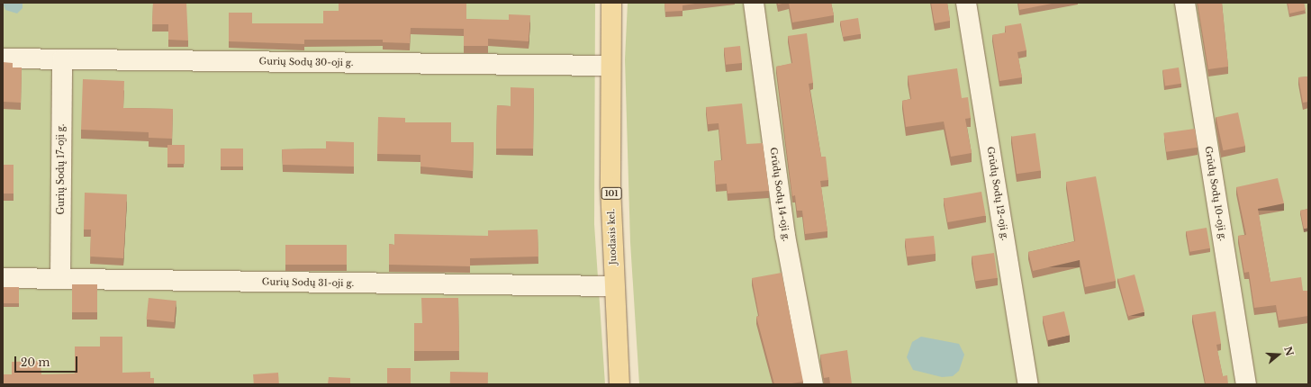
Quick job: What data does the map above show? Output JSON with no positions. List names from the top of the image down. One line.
{"streets":{"main road":["101","Juodasis kel."],"street":["Gurių Sodų 30-oji g.","Gurių Sodų 17-oji g.","Grūdų Sodų 12-oji g.","Grūdų Sodų 10-oji g.","Grūdų Sodų 14-oji g.","Gurių Sodų 31-oji g."]},"crossings":[["Gurių Sodų 30-oji g.","Gurių Sodų 17-oji g."],["Gurių Sodų 30-oji g.","Juodasis kel."],["Gurių Sodų 17-oji g.","Gurių Sodų 31-oji g."],["Juodasis kel.","Gurių Sodų 31-oji g."]],"scale_bar":"20 m","north":"right"}
